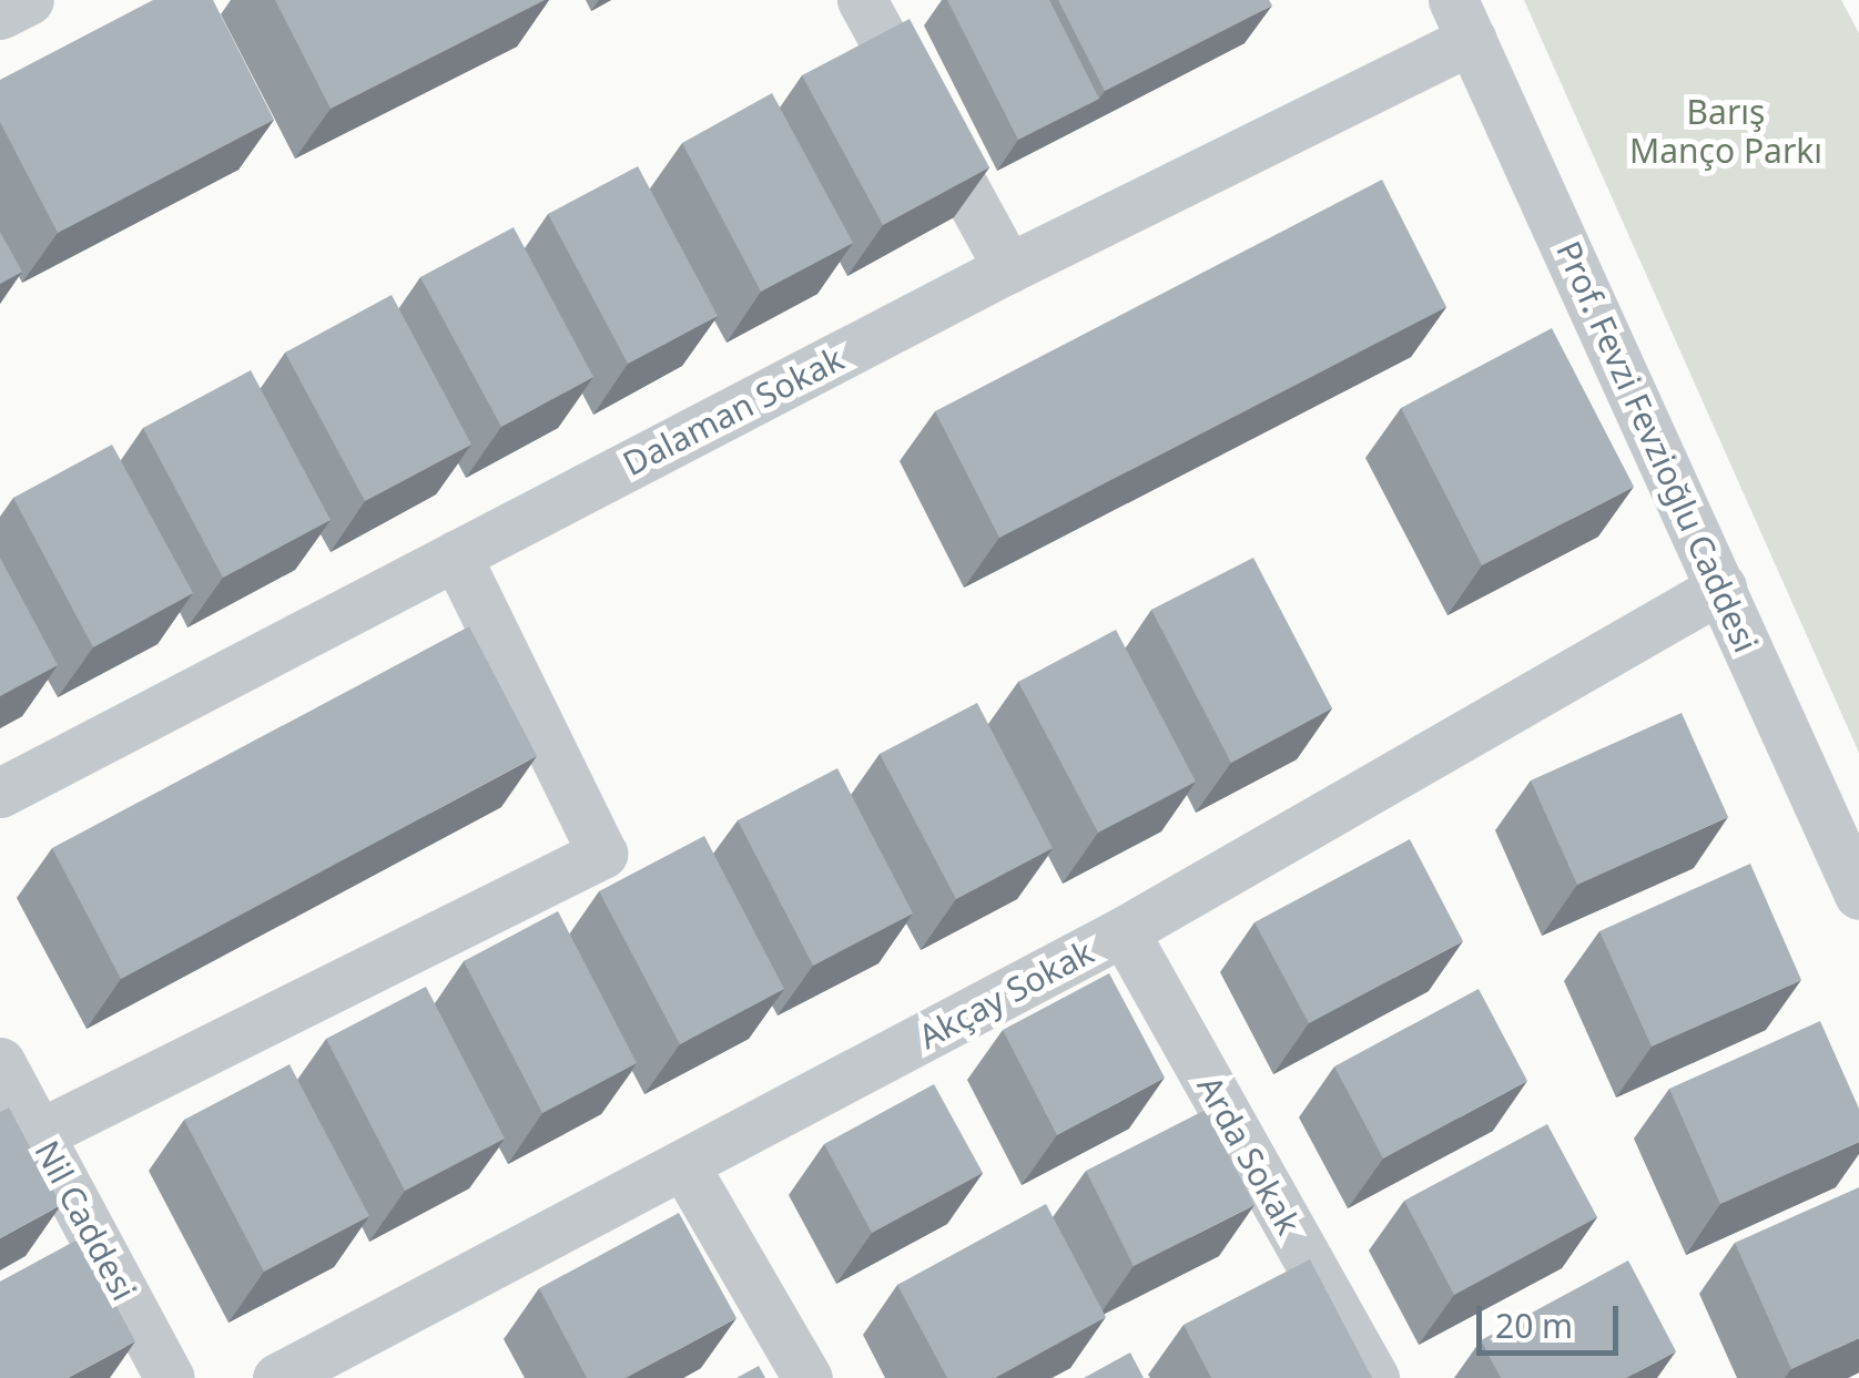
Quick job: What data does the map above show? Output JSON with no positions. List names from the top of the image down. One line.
{"streets":{"street":["Dalaman Sokak","Prof. Fevzi Fevzioğlu Caddesi","Akçay Sokak","Arda Sokak","Nil Caddesi"]},"crossings":[["Dalaman Sokak","Prof. Fevzi Fevzioğlu Caddesi"],["Prof. Fevzi Fevzioğlu Caddesi","Akçay Sokak"],["Akçay Sokak","Arda Sokak"]],"parks":["Barış Manço Parkı"],"scale_bar":"20 m"}
